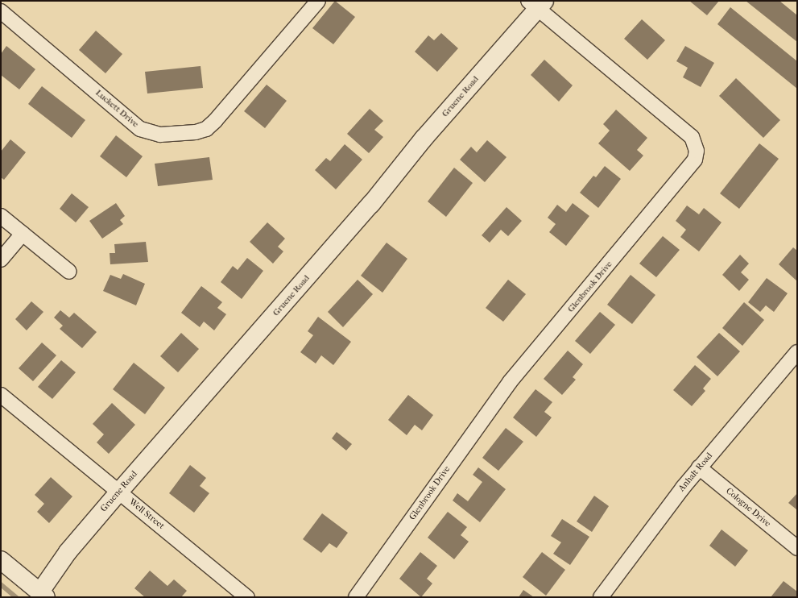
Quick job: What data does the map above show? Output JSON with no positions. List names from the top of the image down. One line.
{"streets":{"street":["Gruene Road","Luckett Drive","Glenbrook Drive","Anhalt Road","Cologne Drive","Well Street"]},"crossings":[["Gruene Road","Glenbrook Drive"],["Gruene Road","Well Street"],["Anhalt Road","Cologne Drive"]]}
